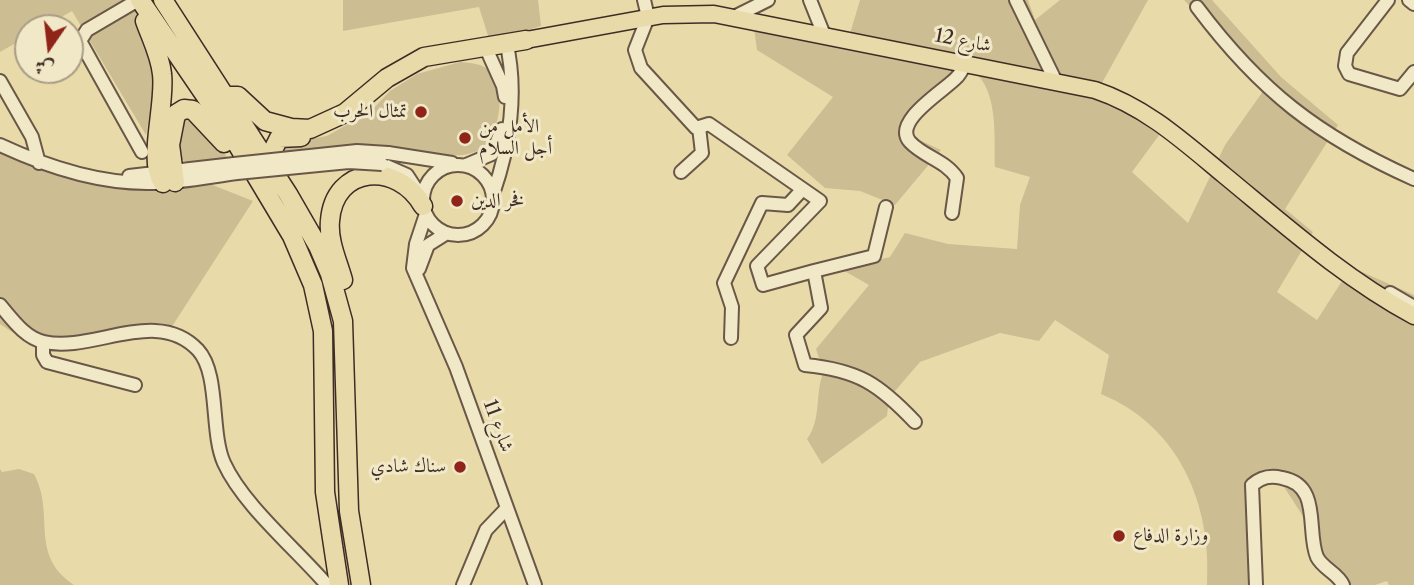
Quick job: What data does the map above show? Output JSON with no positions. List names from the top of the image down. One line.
{"streets":{"main road":["شارع 12"],"street":["شارع 11"]},"places":["تمثال الحرب","الأمل من أجل السلام","فخر الدين","سناك شادي","وزارة الدفاع"],"north":"bottom"}
